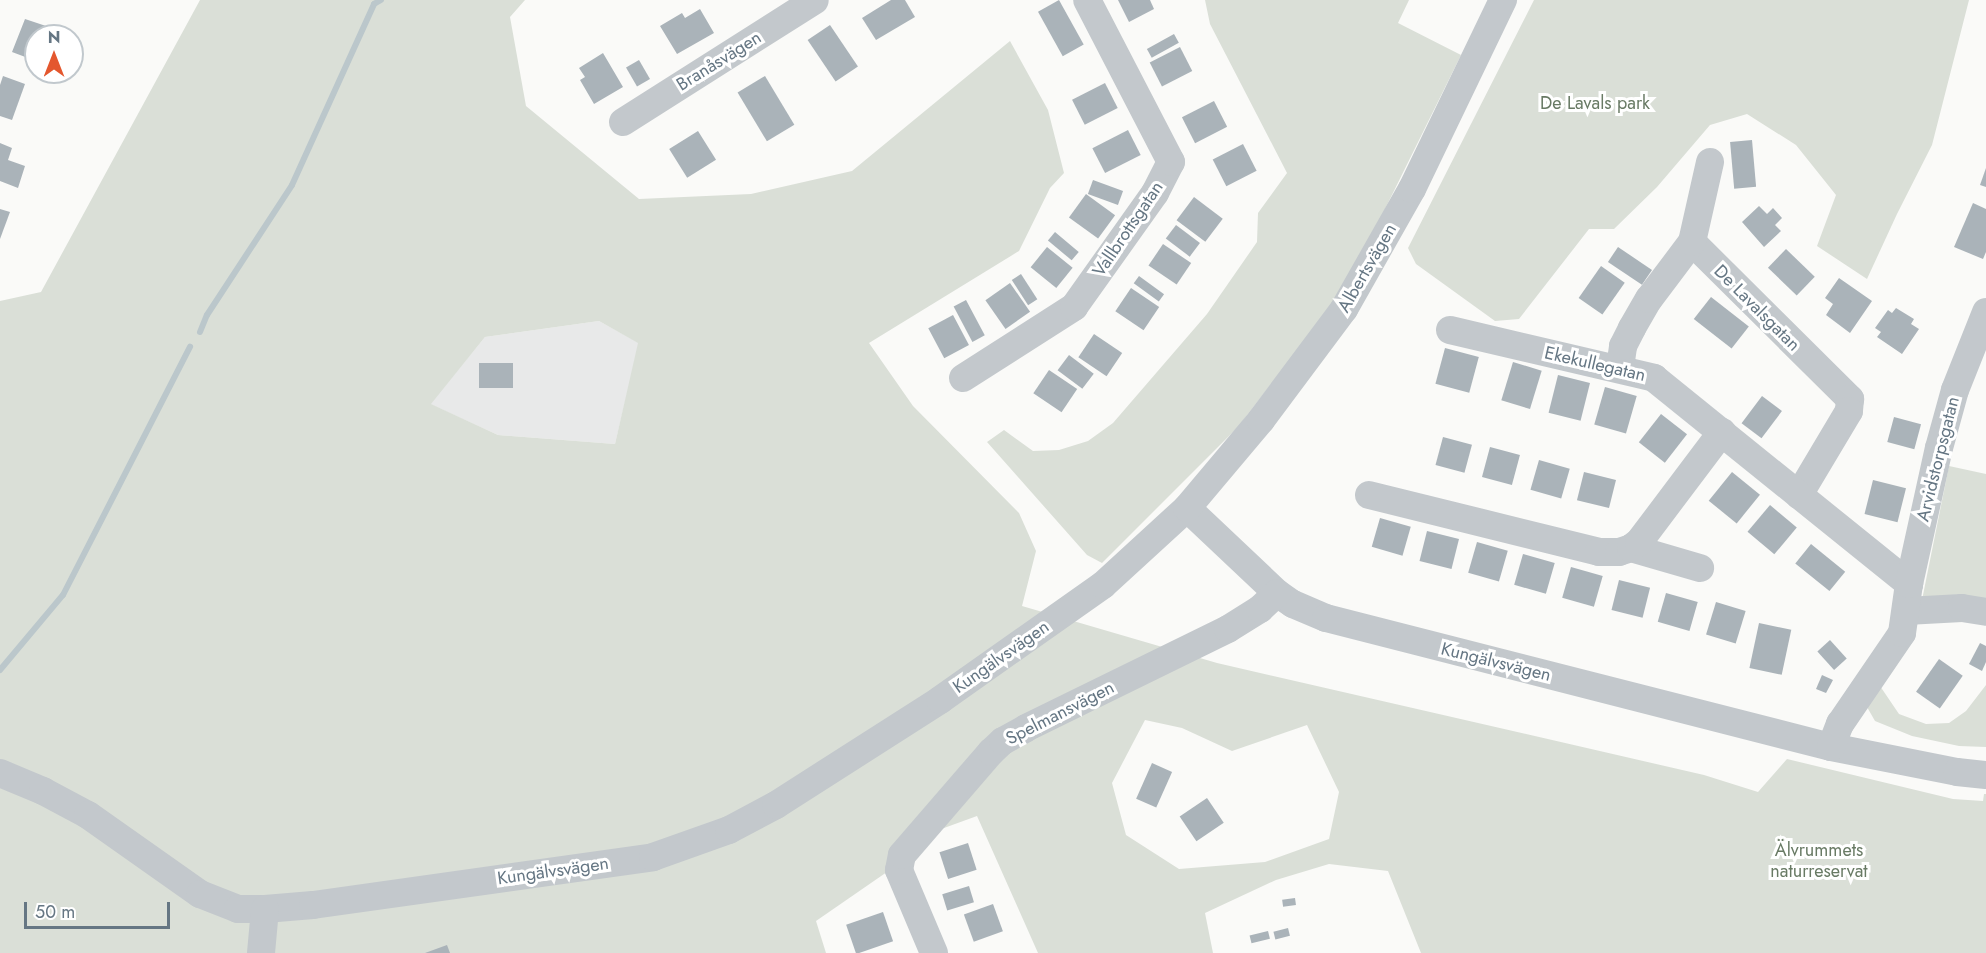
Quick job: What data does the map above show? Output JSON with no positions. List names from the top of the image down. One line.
{"streets":{"street":["Branåsvägen","Vallbrottsgatan","Albertsvägen","De Lavalsgatan","Ekekullegatan","Arvidstorpsgatan","Kungälvsvägen","Spelmansvägen"]},"crossings":[["Albertsvägen","Kungälvsvägen"],["De Lavalsgatan","Ekekullegatan"],["Ekekullegatan","Arvidstorpsgatan"],["Arvidstorpsgatan","Kungälvsvägen"],["Kungälvsvägen","Spelmansvägen"]],"parks":["De Lavals park","Älvrummets naturreservat"],"scale_bar":"50 m","north":"top"}
